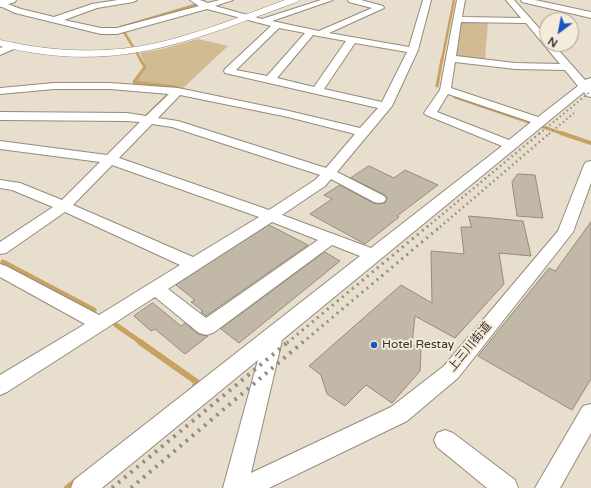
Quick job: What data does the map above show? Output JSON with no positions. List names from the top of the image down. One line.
{"streets":{"street":["上三川街道"]},"places":["Hotel Restay"],"north":"bottom left"}
